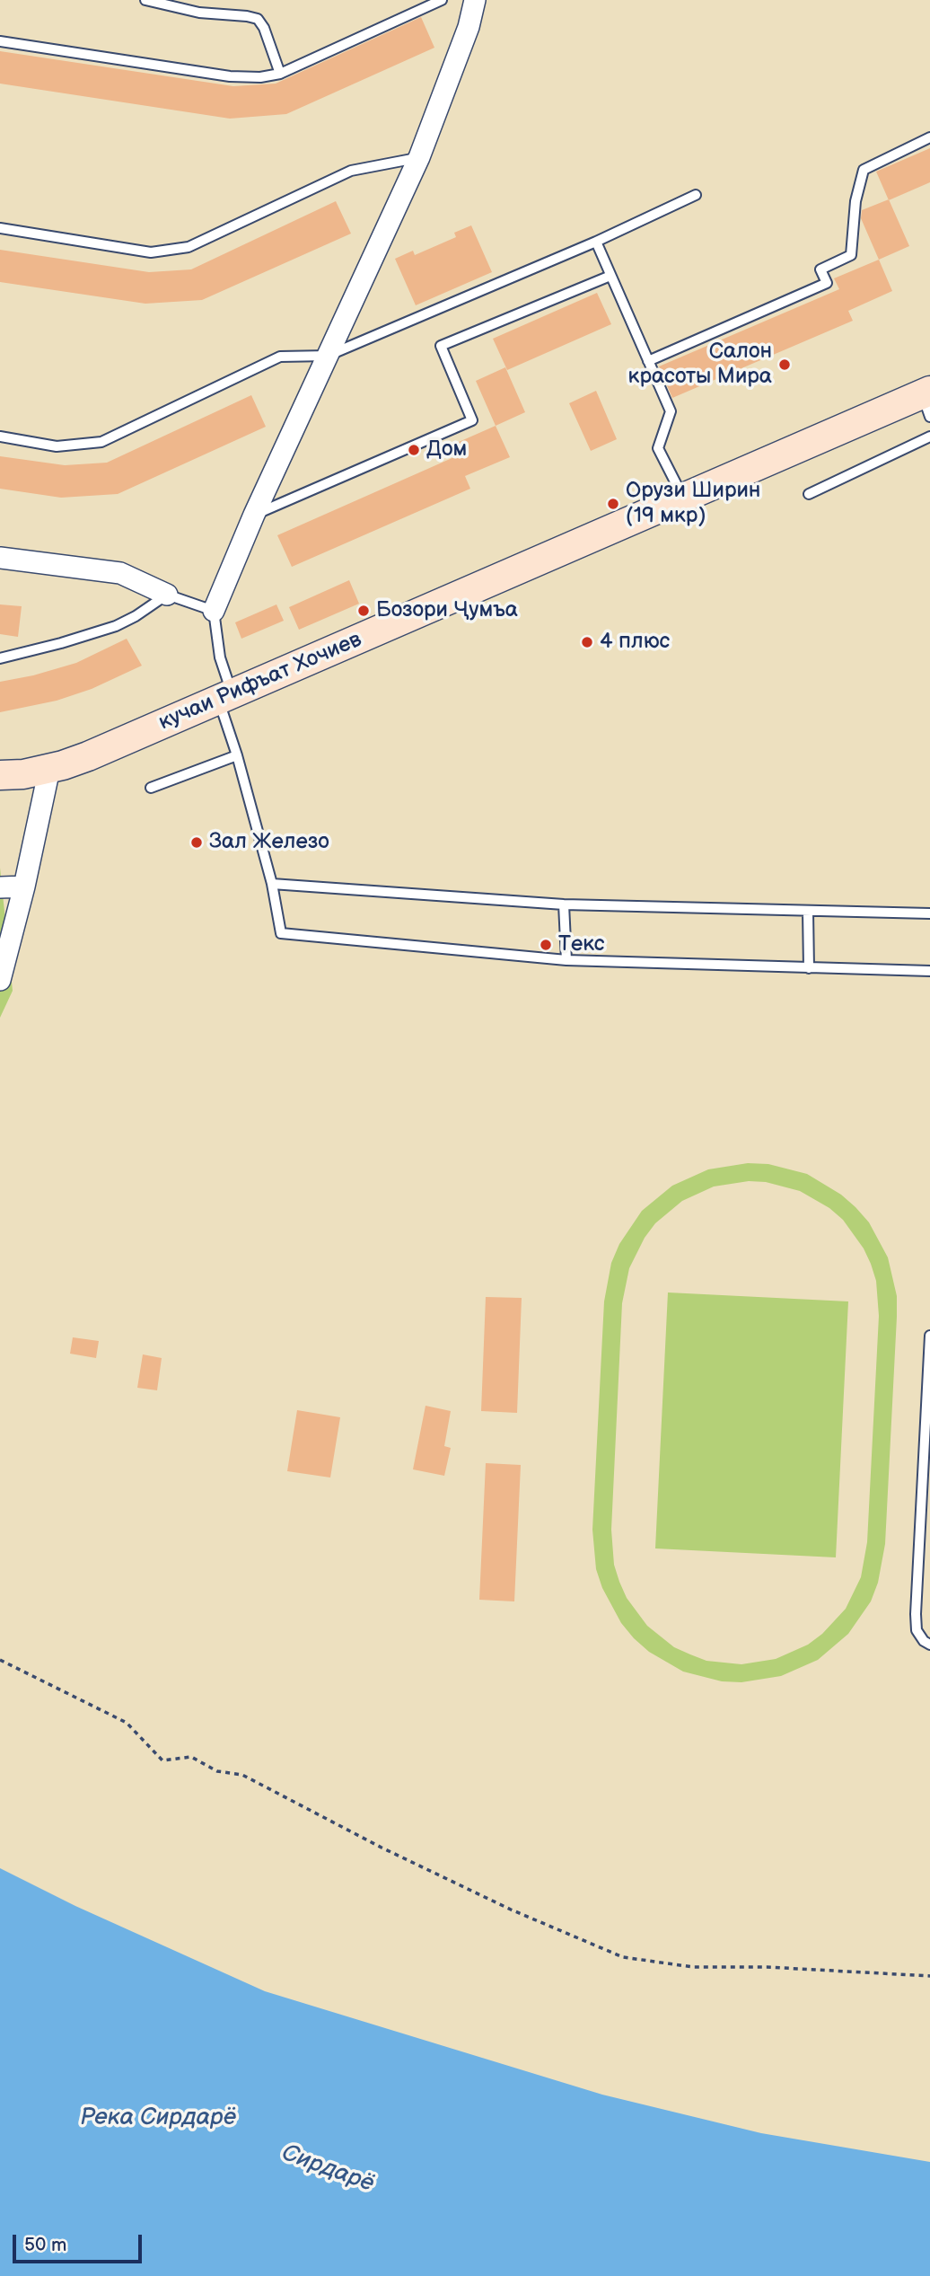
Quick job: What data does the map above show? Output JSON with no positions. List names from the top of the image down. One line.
{"streets":{"main road":["кучаи Рифъат Хочиев"]},"water":["Река Сирдарё","Сирдарё"],"places":["Салон красоты Мира","Дом","Орузи Ширин (19 мкр)","Бозори Ҷумъа","4 плюс","Зал Железо","Текс"],"scale_bar":"50 m"}
